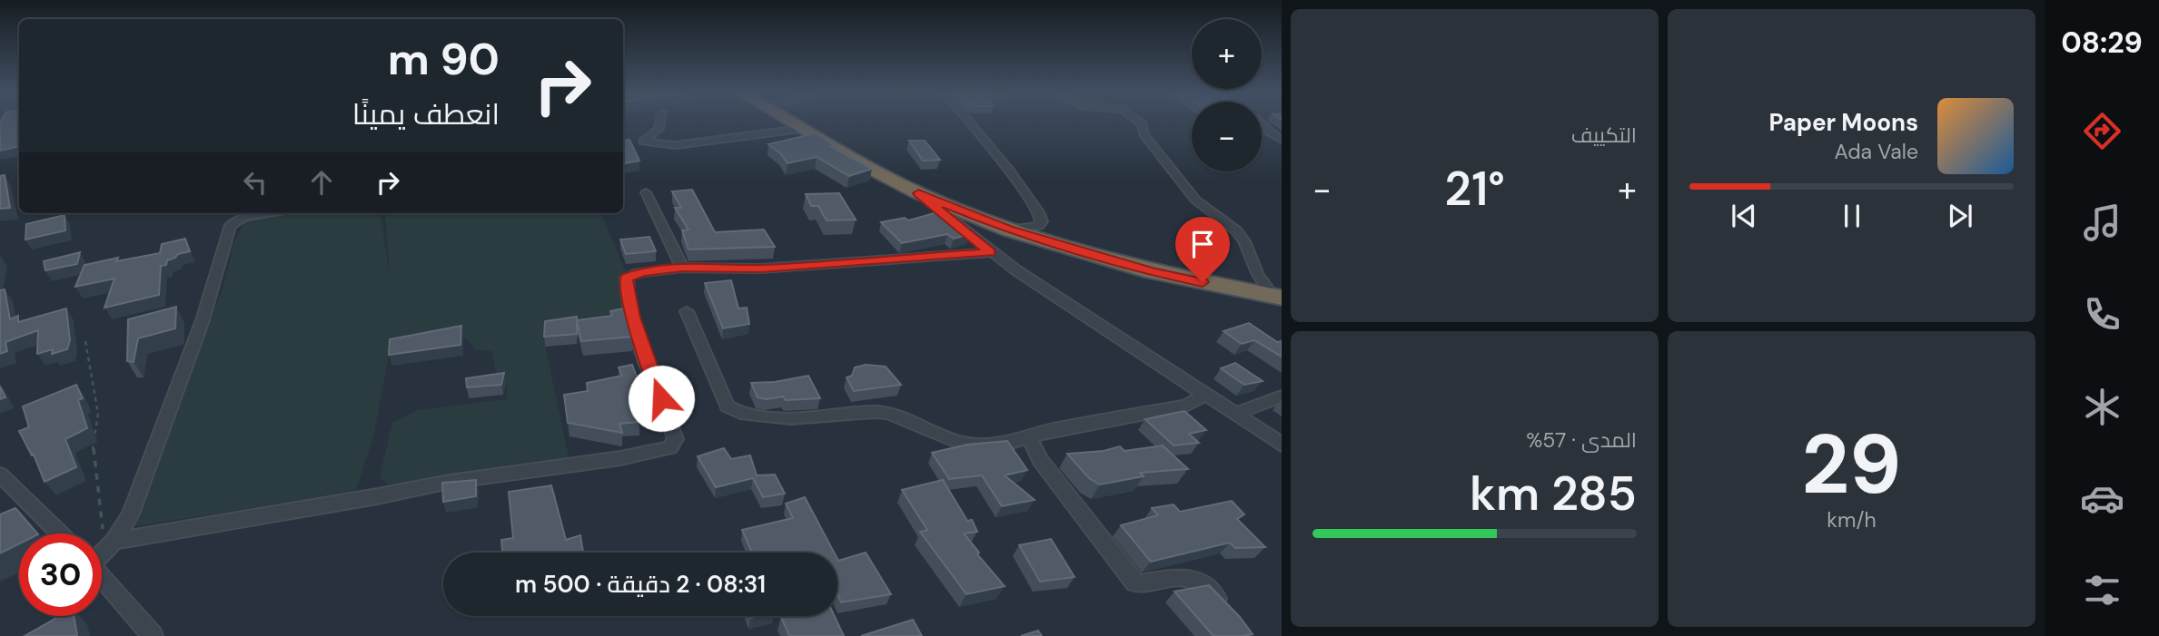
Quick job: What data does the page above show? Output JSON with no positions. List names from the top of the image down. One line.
{"page":{"tabs":"08:29","tile":["التكييف",["29","km/h"],["المدى · 57%","285 km"]],"map_buttons":["+","−"],"turn":["90 m","انعطف يمينًا"],"song":["Paper Moons","Ada Vale"],"heat":["−","21°","+"],"limit":"30","trip":"08:31 · 2 دقيقة · 500 m"}}
